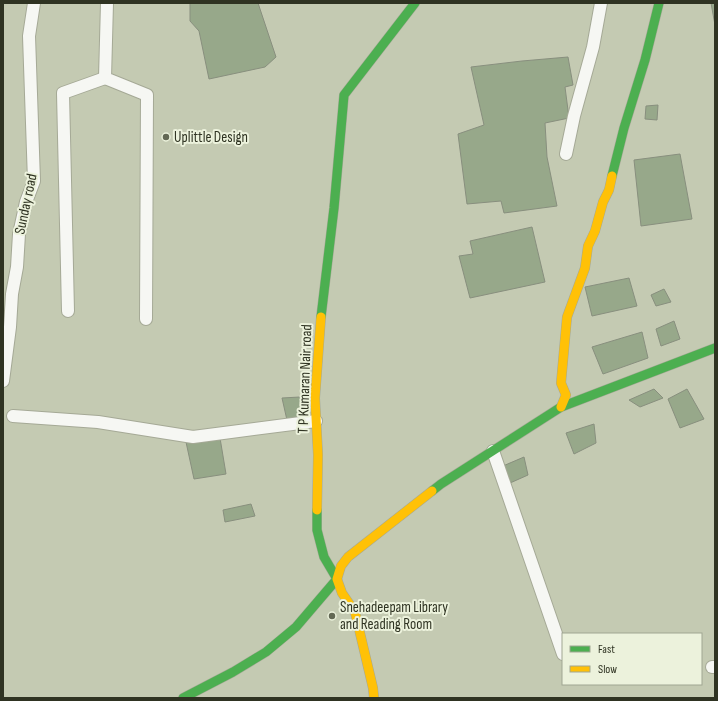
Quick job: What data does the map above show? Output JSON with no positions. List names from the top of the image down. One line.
{"streets":{"street":["Sunday road","T P Kumaran Nair road"]},"places":["Uplittle Design","Snehadeepam Library and Reading Room"],"legend":["Fast","Slow"]}
